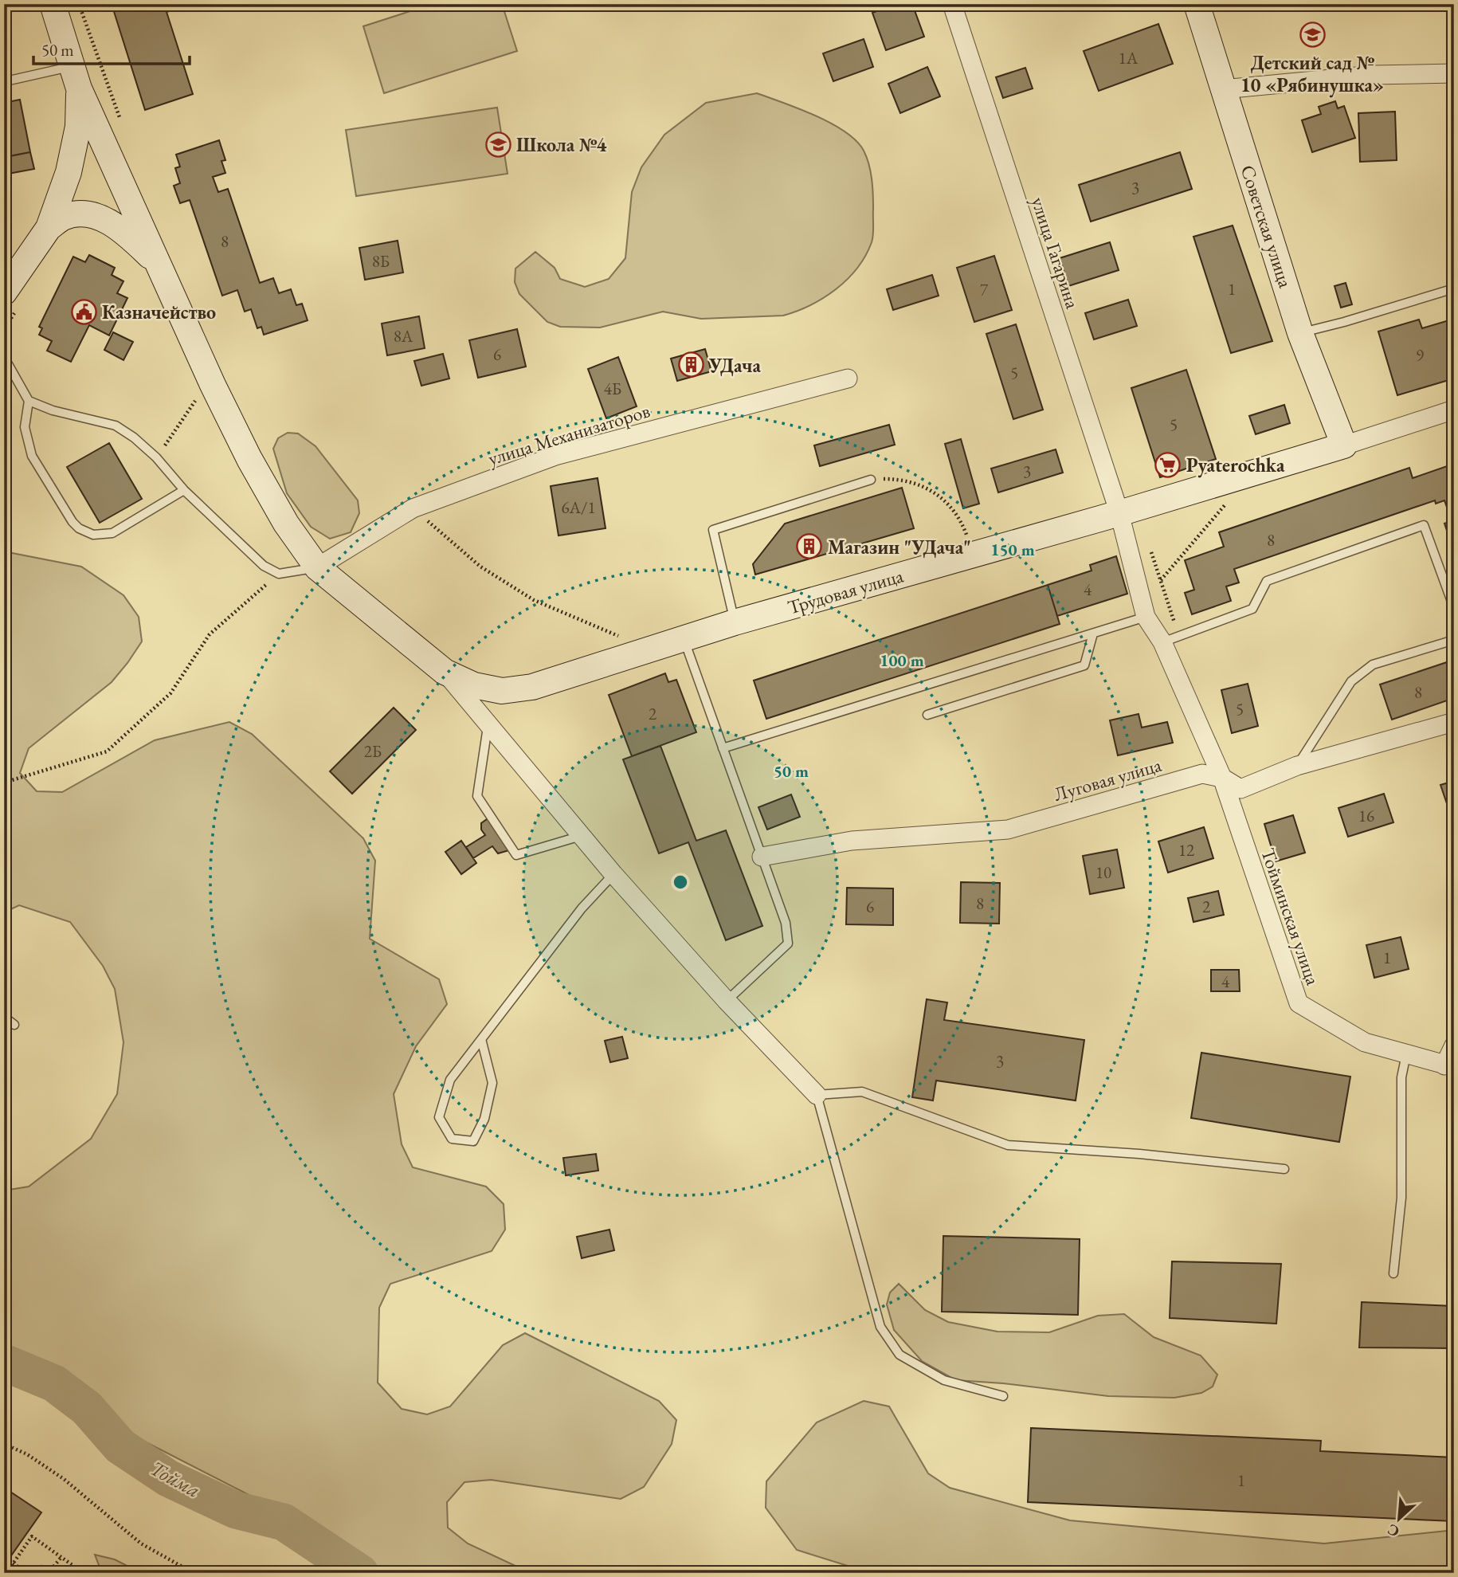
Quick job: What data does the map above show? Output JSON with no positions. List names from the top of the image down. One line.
{"streets":{"street":["Советская улица","улица Гагарина","улица Механизаторов","Трудовая улица","Луговая улица","Тойминская улица"]},"crossings":[["Советская улица","Трудовая улица"],["улица Гагарина","Трудовая улица"],["улица Гагарина","Тойминская улица"],["улица Механизаторов","Трудовая улица"],["Луговая улица","Тойминская улица"]],"water":["Тойма"],"places":{"school or university":["Детский сад № 10 «Рябинушка»","Школа №4"],"public building":["Казначейство"],"building":["УДача","Магазин \"УДача\""],"supermarket":["Pyaterochka"]},"house_numbers":["1А","3","8","8Б","1","7","8А","6","9","5","4Б","5","3","6А/1","8","4","8","5","2","2Б","16","12","10","8","6","2","1","4","3","1"],"scale_bar":"50 m","north":"bottom left","rings":["150 m","100 m","50 m"]}
